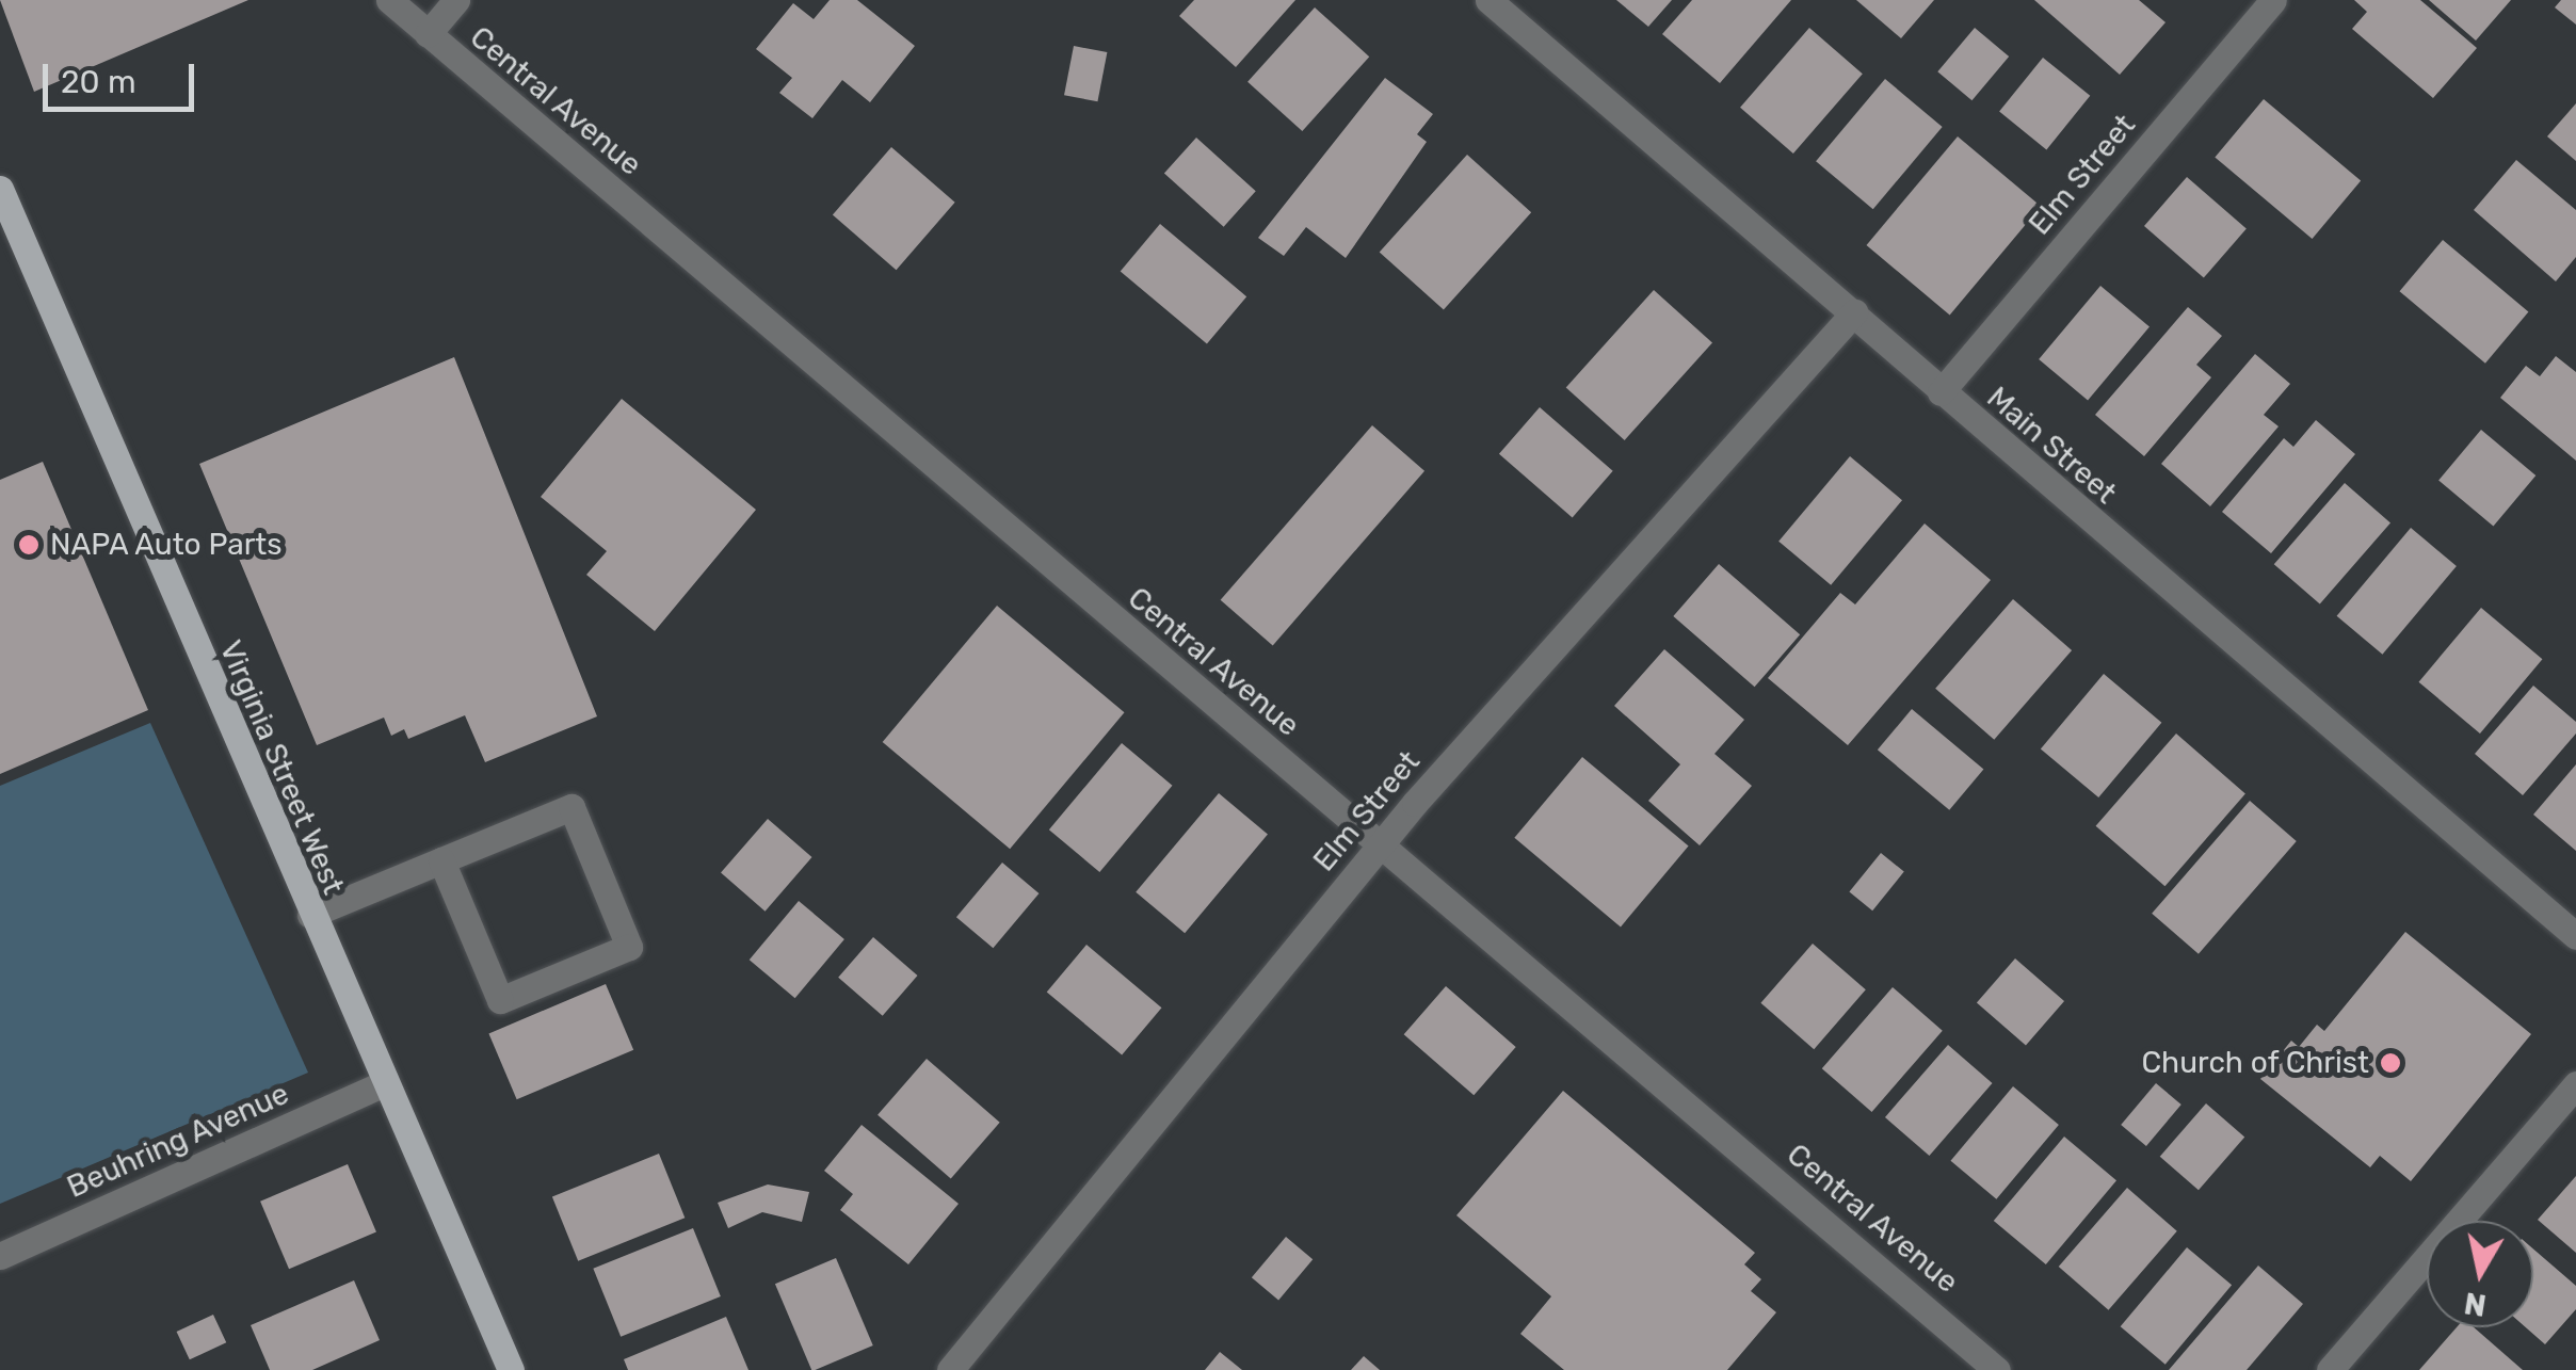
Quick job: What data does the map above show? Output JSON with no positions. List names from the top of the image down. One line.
{"streets":{"main road":["Virginia Street West"],"street":["Central Avenue","Elm Street","Main Street","Beuhring Avenue"]},"crossings":[["Central Avenue","Elm Street"],["Elm Street","Main Street"],["Virginia Street West","Beuhring Avenue"]],"places":["NAPA Auto Parts","Church of Christ"],"scale_bar":"20 m","north":"bottom"}
